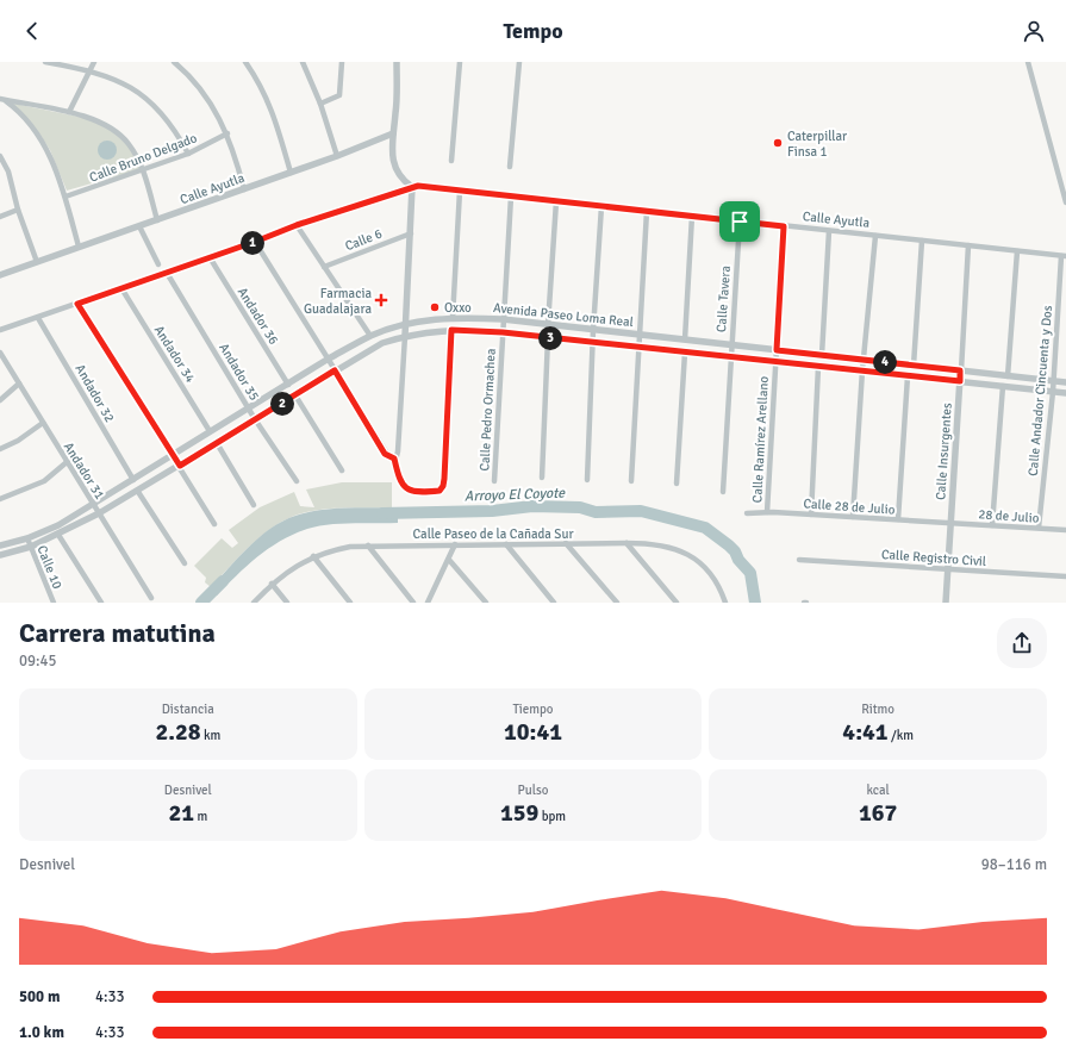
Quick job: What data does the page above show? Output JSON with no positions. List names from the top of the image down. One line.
{"streets":{"street":["Calle Bruno Delgado","Calle Ayutla","Calle 6","Calle Tavera","Avenida Paseo Loma Real","Andador 36","Andador 34","Andador 35","Calle Andador Cincuenta y Dos","Andador 32","Calle Pedro Ormachea","Calle Ramírez Arellano","Calle Insurgentes","Andador 31","Calle 28 de Julio","28 de Julio","Calle Paseo de la Cañada Sur","Calle Registro Civil","Calle 10"]},"crossings":[["Calle Ayutla","Calle Tavera"],["Calle Ayutla","Andador 36"],["Calle Ayutla","Andador 34"],["Calle Ayutla","Andador 35"],["Calle Ayutla","Calle Andador Cincuenta y Dos"],["Calle Ayutla","Andador 32"],["Calle Ayutla","Calle Pedro Ormachea"],["Calle Ayutla","Calle Ramírez Arellano"],["Calle Ayutla","Calle Insurgentes"],["Calle Tavera","Avenida Paseo Loma Real"],["Avenida Paseo Loma Real","Andador 36"],["Avenida Paseo Loma Real","Andador 34"],["Avenida Paseo Loma Real","Andador 35"],["Avenida Paseo Loma Real","Calle Andador Cincuenta y Dos"],["Avenida Paseo Loma Real","Andador 32"],["Avenida Paseo Loma Real","Calle Pedro Ormachea"],["Avenida Paseo Loma Real","Calle Ramírez Arellano"],["Avenida Paseo Loma Real","Calle Insurgentes"],["Avenida Paseo Loma Real","Andador 31"],["Avenida Paseo Loma Real","Calle 10"],["Calle Andador Cincuenta y Dos","28 de Julio"],["Calle Ramírez Arellano","Calle 28 de Julio"],["Calle Insurgentes","Calle 28 de Julio"],["Calle Insurgentes","28 de Julio"],["Calle Insurgentes","Calle Registro Civil"],["Calle 28 de Julio","28 de Julio"]],"water":["Arroyo El Coyote"],"places":{"other":["Caterpillar Finsa 1","Oxxo"],"health":["Farmacia Guadalajara"]},"page":{"header":"Tempo","pins":["1","3","4","2"],"heading":["Carrera matutina","09:45"],"stats":[["Distancia","2.28 km"],["Tiempo","10:41"],["Ritmo","4:41 /km"],["Desnivel","21 m"],["Pulso","159 bpm"],["kcal","167"]],"chart":["Desnivel","98–116 m"],"list":[{"name":"500 m","note":"4:33"},{"name":"1.0 km","note":"4:33"}]}}
